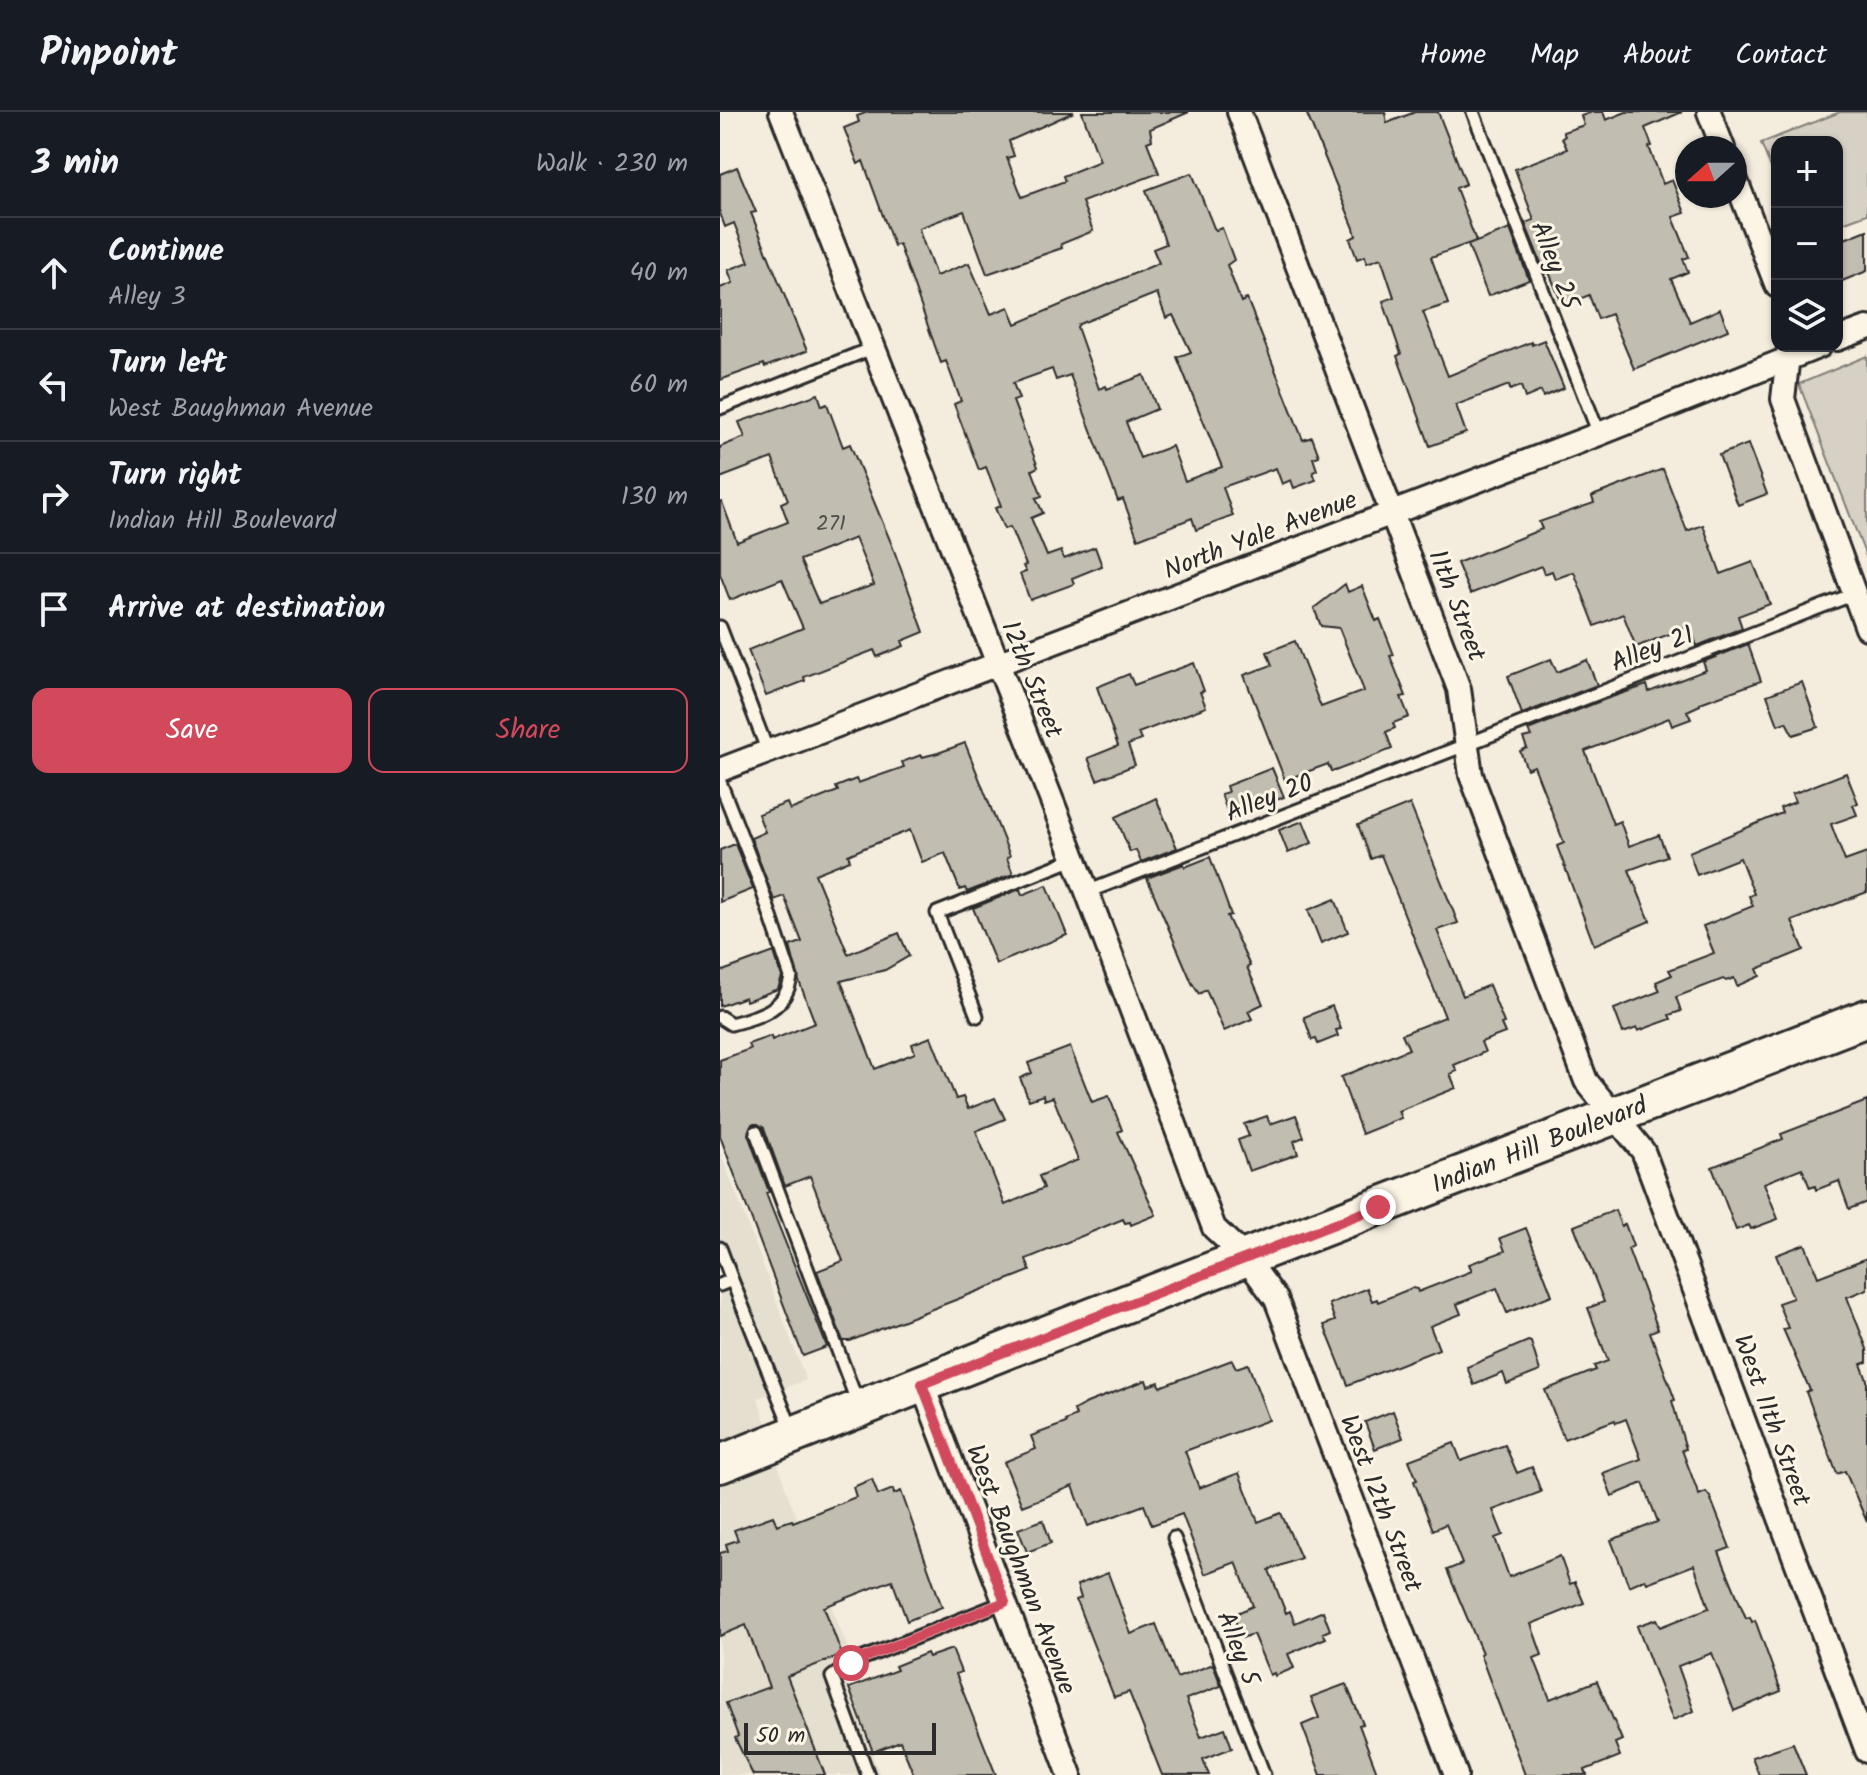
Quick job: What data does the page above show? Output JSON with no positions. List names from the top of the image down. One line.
{"streets":{"main road":["Indian Hill Boulevard"],"street":["North Yale Avenue","11th Street","12th Street","West 11th Street","West 12th Street","West Baughman Avenue"],"lane":["Alley 25","Alley 21","Alley 20","Alley 5"]},"crossings":[["Alley 25","North Yale Avenue"],["North Yale Avenue","11th Street"],["North Yale Avenue","12th Street"],["11th Street","Alley 21"],["11th Street","Alley 20"],["11th Street","Indian Hill Boulevard"],["11th Street","West 11th Street"],["Alley 21","Alley 20"],["12th Street","Alley 20"],["12th Street","Indian Hill Boulevard"],["12th Street","West 12th Street"],["Indian Hill Boulevard","West 11th Street"],["Indian Hill Boulevard","West 12th Street"],["Indian Hill Boulevard","West Baughman Avenue"]],"house_numbers":["271"],"scale_bar":"50 m","north":"left","page":{"header":"Pinpoint","nav":["Home","Map","About","Contact"],"heading":["3 min","Walk · 230 m"],"map_buttons":["+","−"],"list":[["Continue","Alley 3","40 m"],["Turn left","West Baughman Avenue","60 m"],["Turn right","Indian Hill Boulevard","130 m"],"Arrive at destination"],"buttons":["Save","Share"],"scale":"50 m"}}
